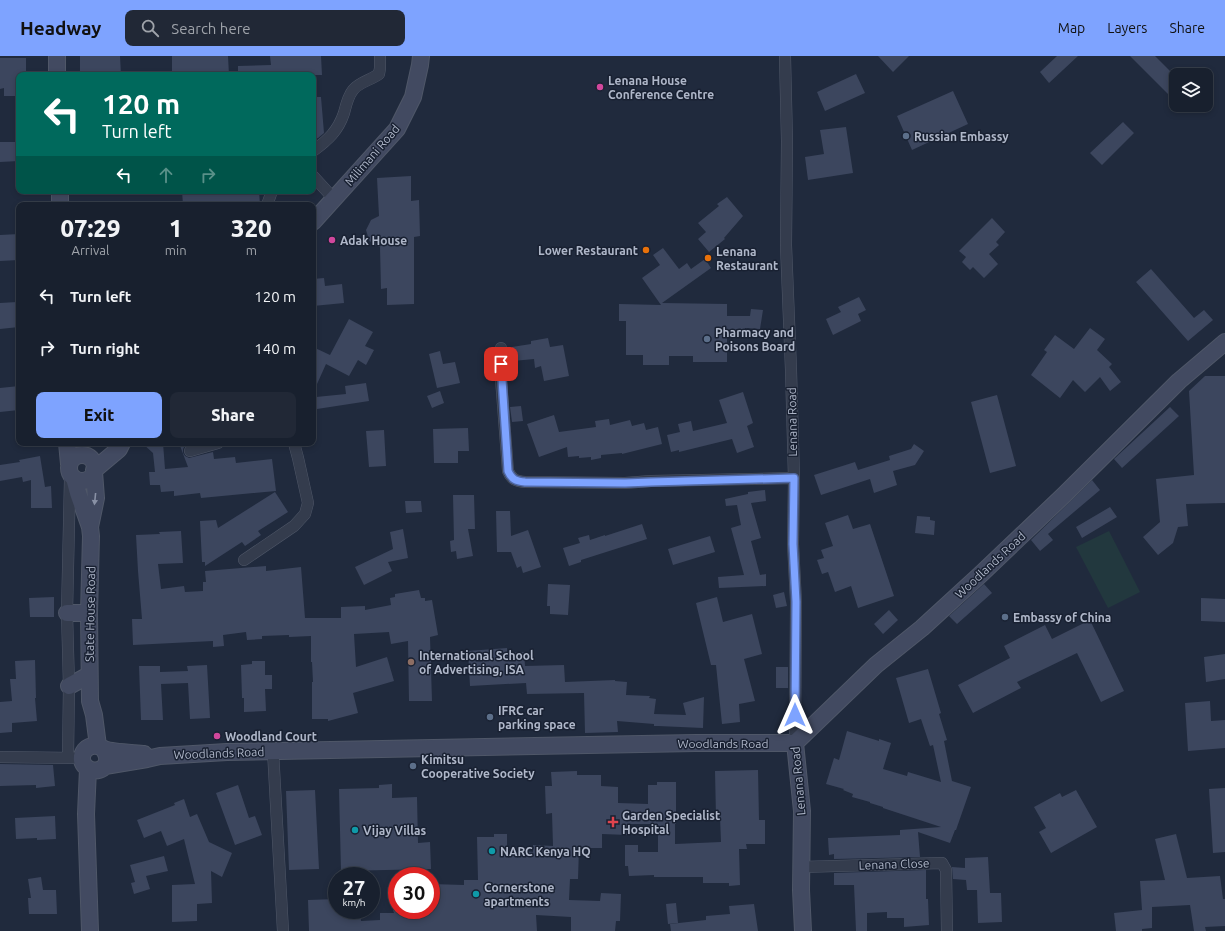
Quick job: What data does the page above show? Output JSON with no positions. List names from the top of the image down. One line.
{"streets":{"street":["Milimani Road","Lenana Road","Woodlands Road","State House Road","Lenana Close"]},"crossings":[["Lenana Road","Woodlands Road"],["Lenana Road","Lenana Close"],["Woodlands Road","State House Road"]],"places":{"other":["Lenana House Conference Centre","Russian Embassy","Adak House","Lower Restaurant","Lenana Restaurant","Pharmacy and Poisons Board","Embassy of China","International School of Advertising, ISA","IFRC car parking space","Woodland Court","Kimitsu Cooperative Society","Vijay Villas","NARC Kenya HQ","Cornerstone apartments"],"health":["Garden Specialist Hospital"]},"page":{"header":"Headway","search":"Search here","nav":["Map","Layers","Share"],"turn":["120 m","Turn left"],"eta":["07:29","Arrival","1","min","320","m"],"list":[{"name":"Turn left","value":"120 m"},{"name":"Turn right","value":"140 m"}],"buttons":["Exit","Share"],"speed":"27 km/h","limit":"30"}}
